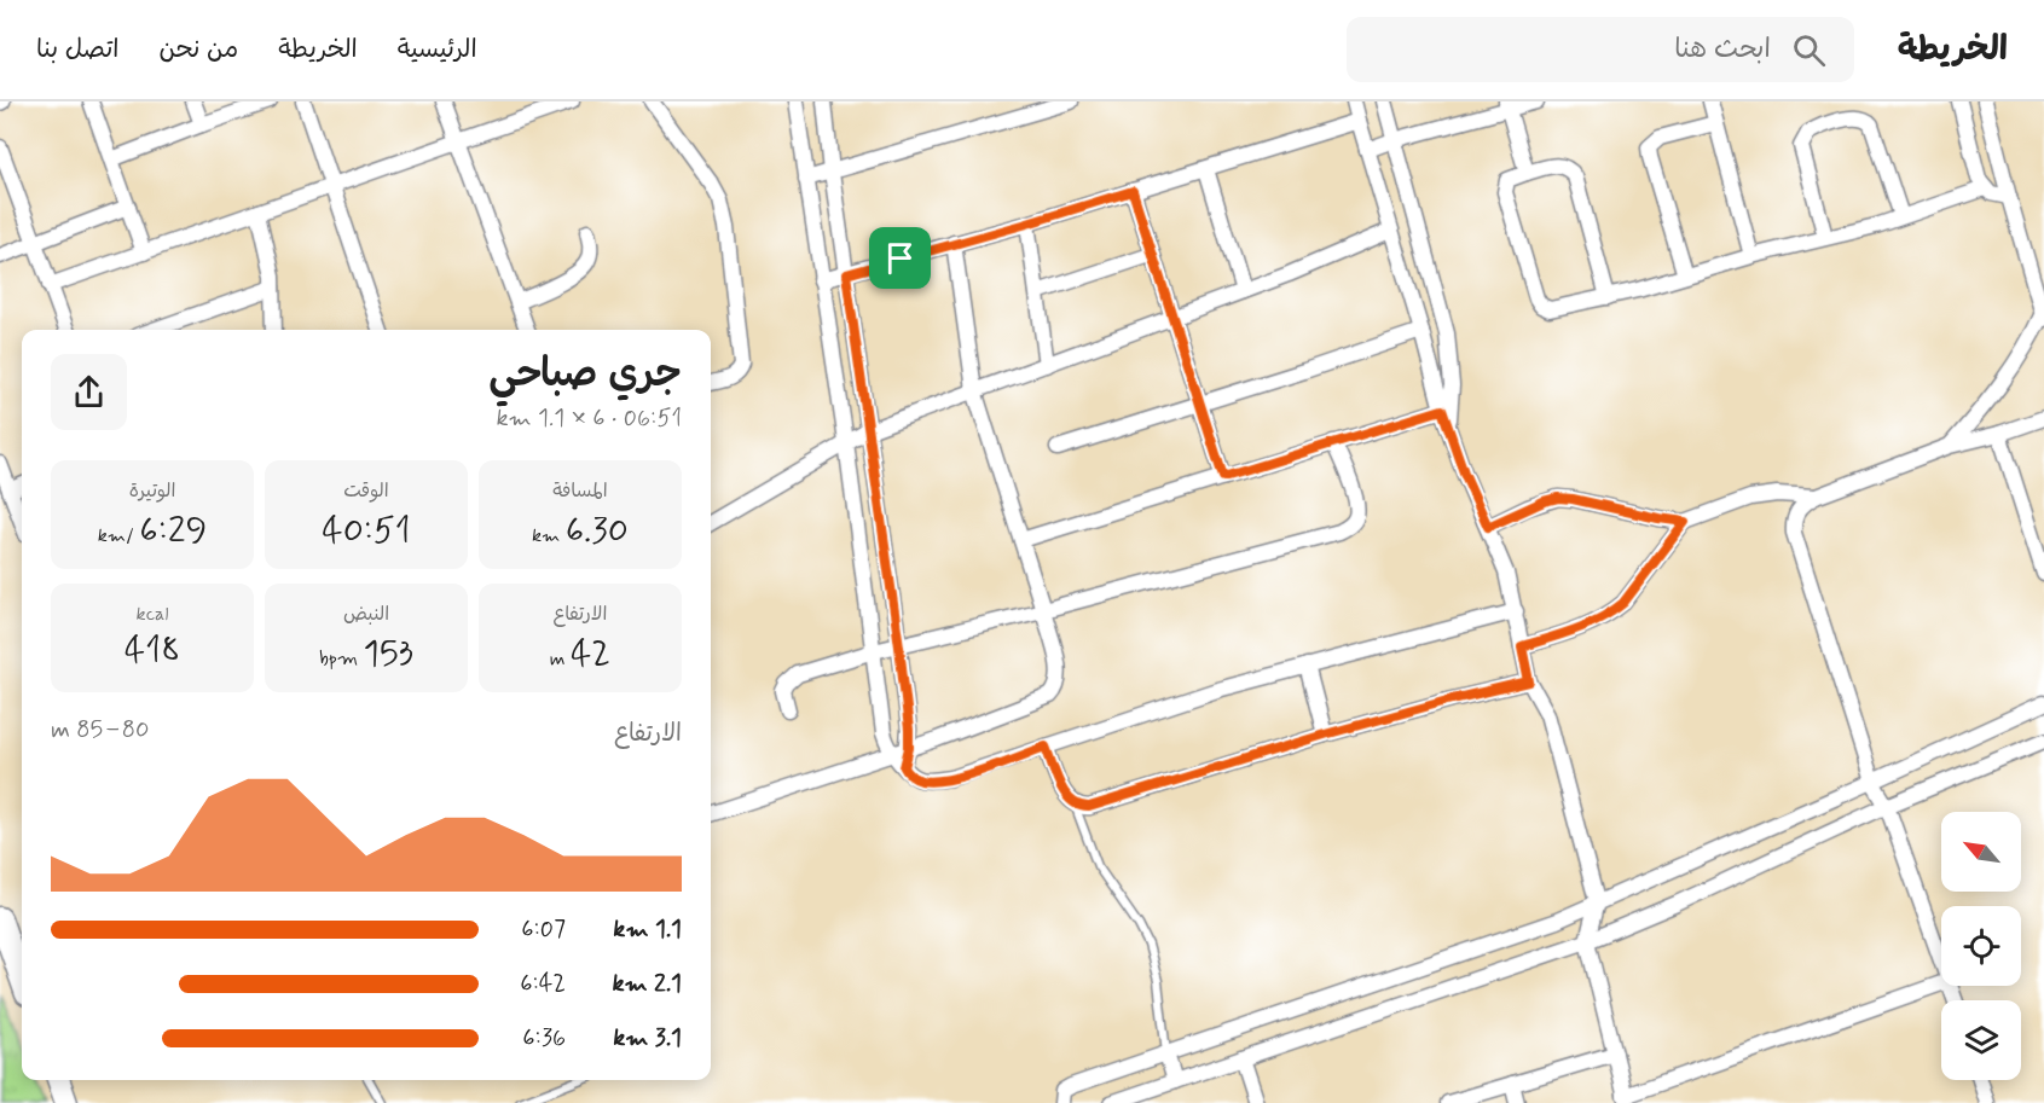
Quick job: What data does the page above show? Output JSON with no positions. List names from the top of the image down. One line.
{"north":"top left","page":{"header":"الخريطة","search":"ابحث هنا","nav":["الرئيسية","الخريطة","من نحن","اتصل بنا"],"heading":["جري صباحي","06:51 · 6 × 1.1 km"],"stats":[["المسافة","6.30 km"],["الوقت","40:51"],["الوتيرة","6:29 /km"],["الارتفاع","42 m"],["النبض","153 bpm"],["kcal","418"]],"chart":["الارتفاع","80–85 m"],"list":[{"name":"1.1 km","note":"6:07"},{"name":"2.1 km","note":"6:42"},{"name":"3.1 km","note":"6:36"}]}}
